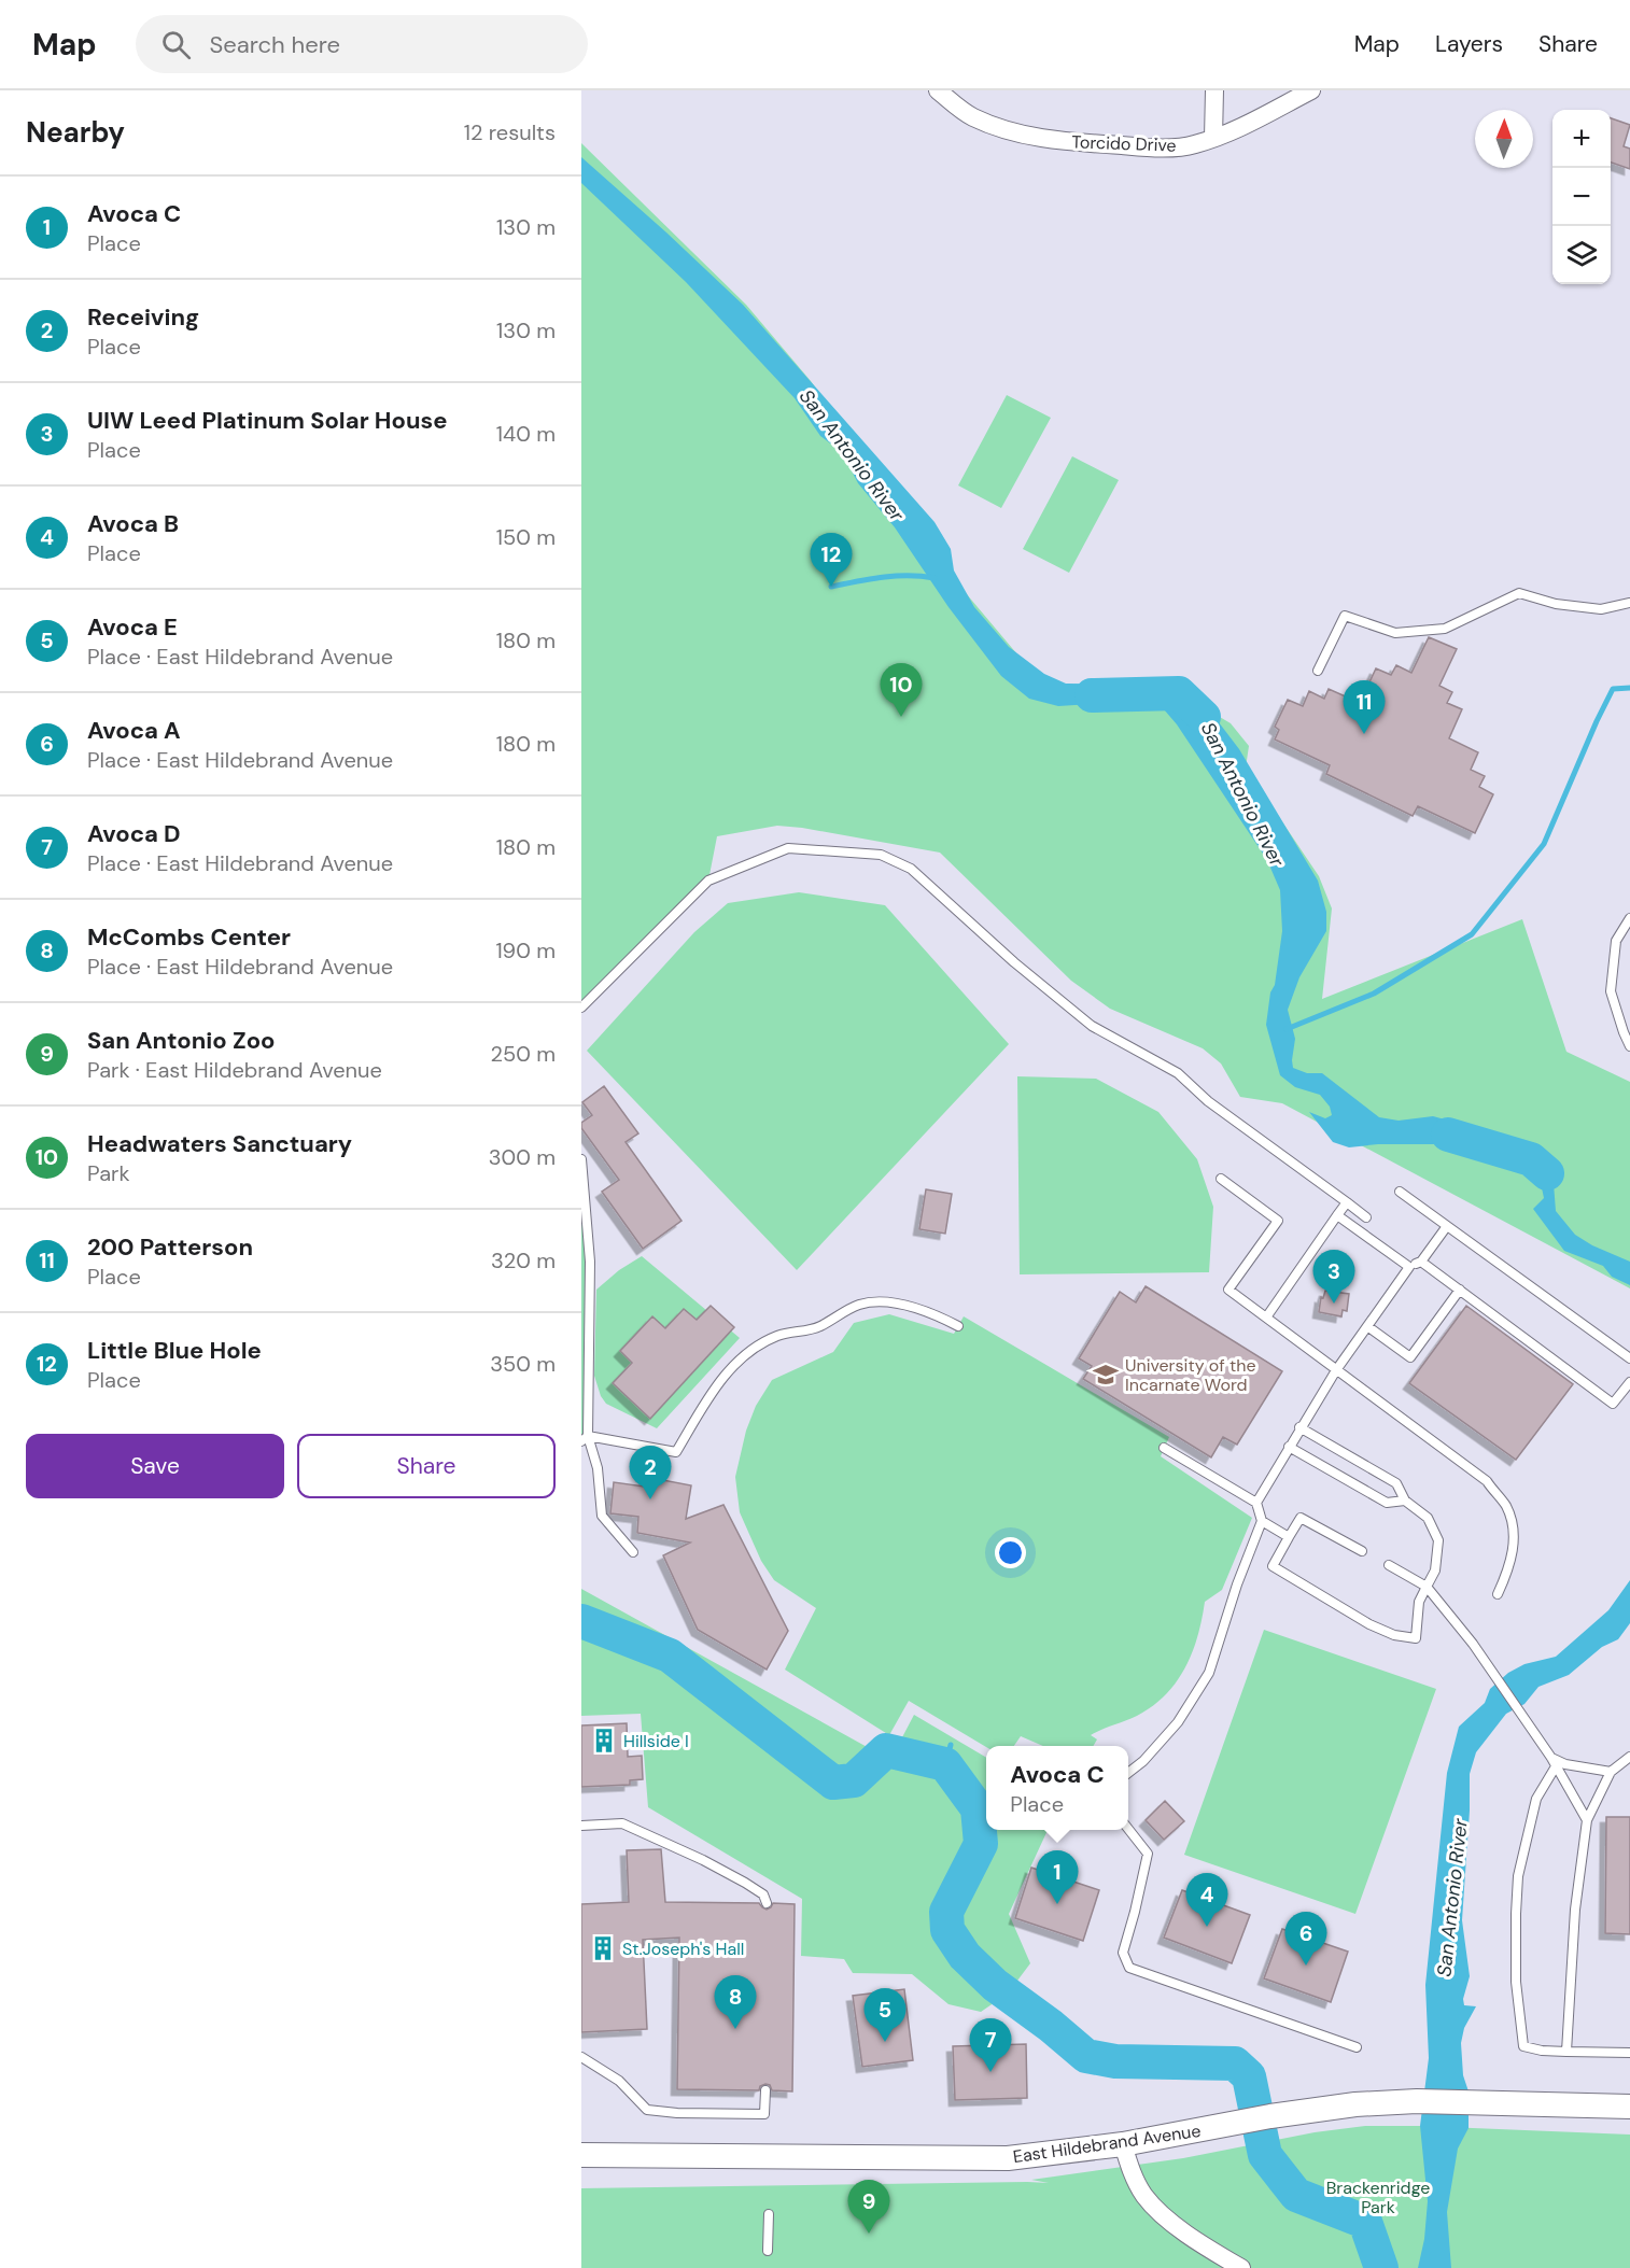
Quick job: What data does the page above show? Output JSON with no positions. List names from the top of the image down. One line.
{"streets":{"main road":["East Hildebrand Avenue"],"street":["Torcido Drive"]},"water":["San Antonio River"],"parks":["Brackenridge Park"],"places":{"school or university":["University of the Incarnate Word"],"building":["Hillside I","St.Joseph's Hall"]},"north":"top","page":{"header":"Map","search":"Search here","nav":["Map","Layers","Share"],"heading":["Nearby","12 results"],"map_buttons":["+","−"],"list":[{"mark":"1","name":"Avoca C","note":"Place","value":"130 m"},{"mark":"2","name":"Receiving","note":"Place","value":"130 m"},{"mark":"3","name":"UIW Leed Platinum Solar House","note":"Place","value":"140 m"},{"mark":"4","name":"Avoca B","note":"Place","value":"150 m"},{"mark":"5","name":"Avoca E","note":"Place · East Hildebrand Avenue","value":"180 m"},{"mark":"6","name":"Avoca A","note":"Place · East Hildebrand Avenue","value":"180 m"},{"mark":"7","name":"Avoca D","note":"Place · East Hildebrand Avenue","value":"180 m"},{"mark":"8","name":"McCombs Center","note":"Place · East Hildebrand Avenue","value":"190 m"},{"mark":"9","name":"San Antonio Zoo","note":"Park · East Hildebrand Avenue","value":"250 m"},{"mark":"10","name":"Headwaters Sanctuary","note":"Park","value":"300 m"},{"mark":"11","name":"200 Patterson","note":"Place","value":"320 m"},{"mark":"12","name":"Little Blue Hole","note":"Place","value":"350 m"}],"pins":["12","10","11","3","2","1","4","6","8","5","7","9"],"buttons":["Save","Share"],"popup":["Avoca C","Place"]}}
